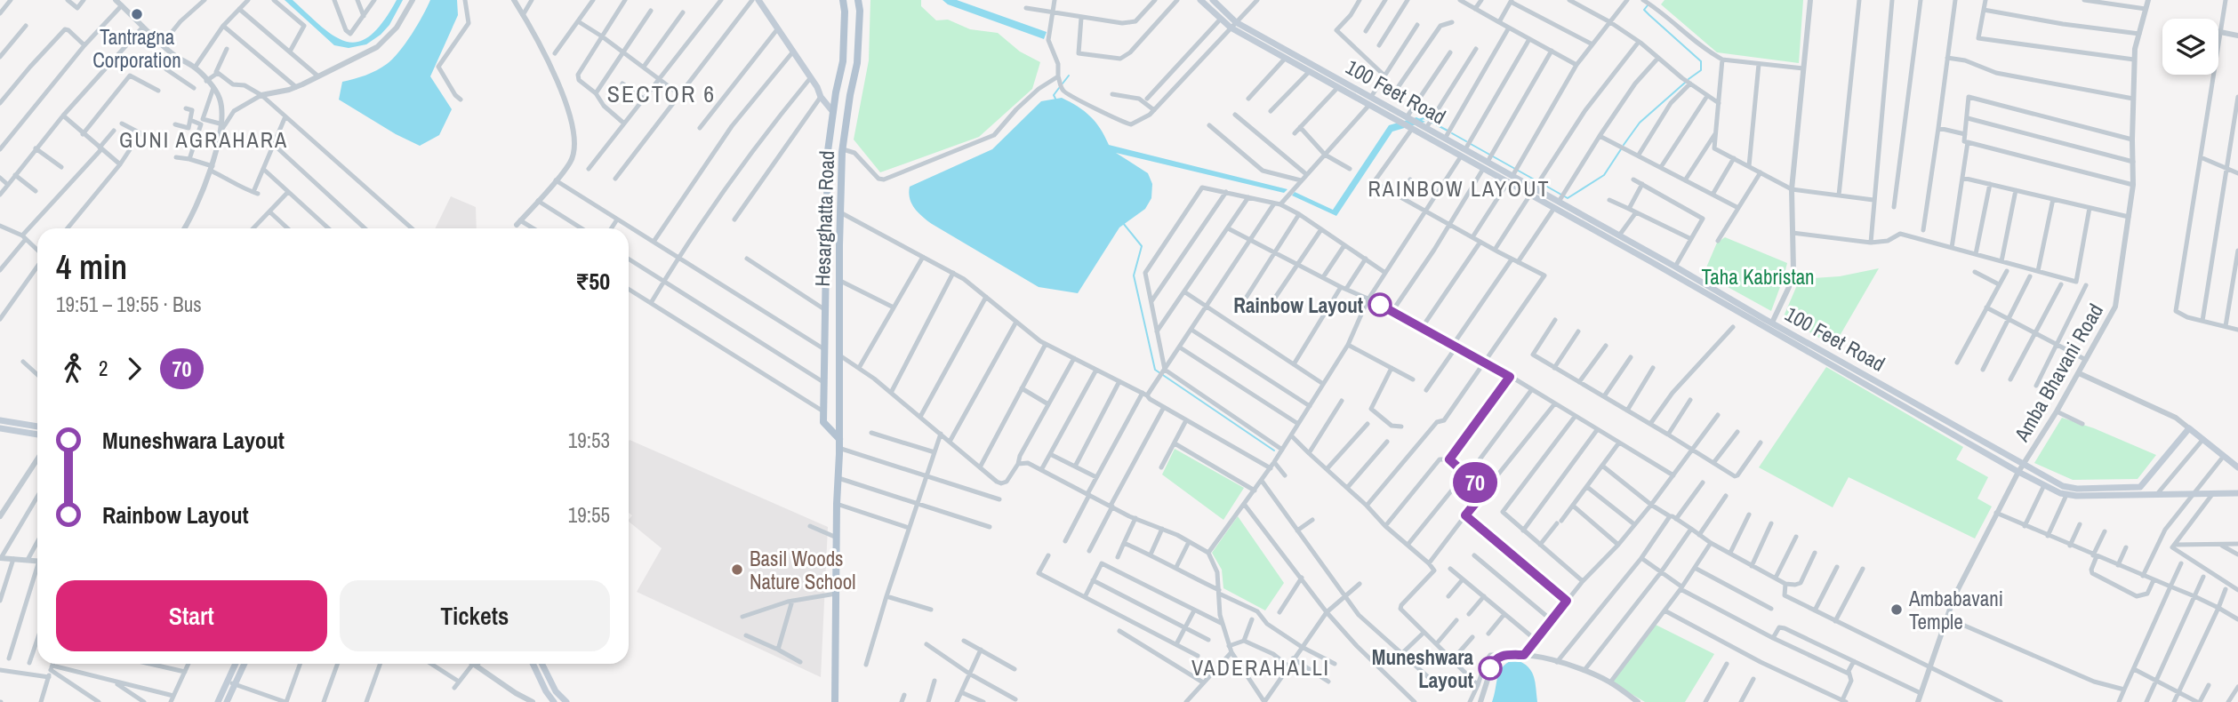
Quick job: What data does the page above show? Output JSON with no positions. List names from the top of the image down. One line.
{"streets":{"main road":["100 Feet Road","Hesarghatta Road"],"street":["Amba Bhavani Road"]},"crossings":[["100 Feet Road","Amba Bhavani Road"]],"districts":["SECTOR 6","GUNI AGRAHARA","RAINBOW LAYOUT","VADERAHALLI"],"parks":["Taha Kabristan"],"places":["Tantragna Corporation","Rainbow Layout","Basil Woods Nature School","Ambabavani Temple","Muneshwara Layout"],"lines":["bus line 70"],"page":{"on_map":"70","heading":["4 min","19:51 – 19:55 · Bus","₹50"],"legs":["2","70"],"list":[{"name":"Muneshwara Layout","value":"19:53"},{"name":"Rainbow Layout","value":"19:55"}],"buttons":["Start","Tickets"]}}
